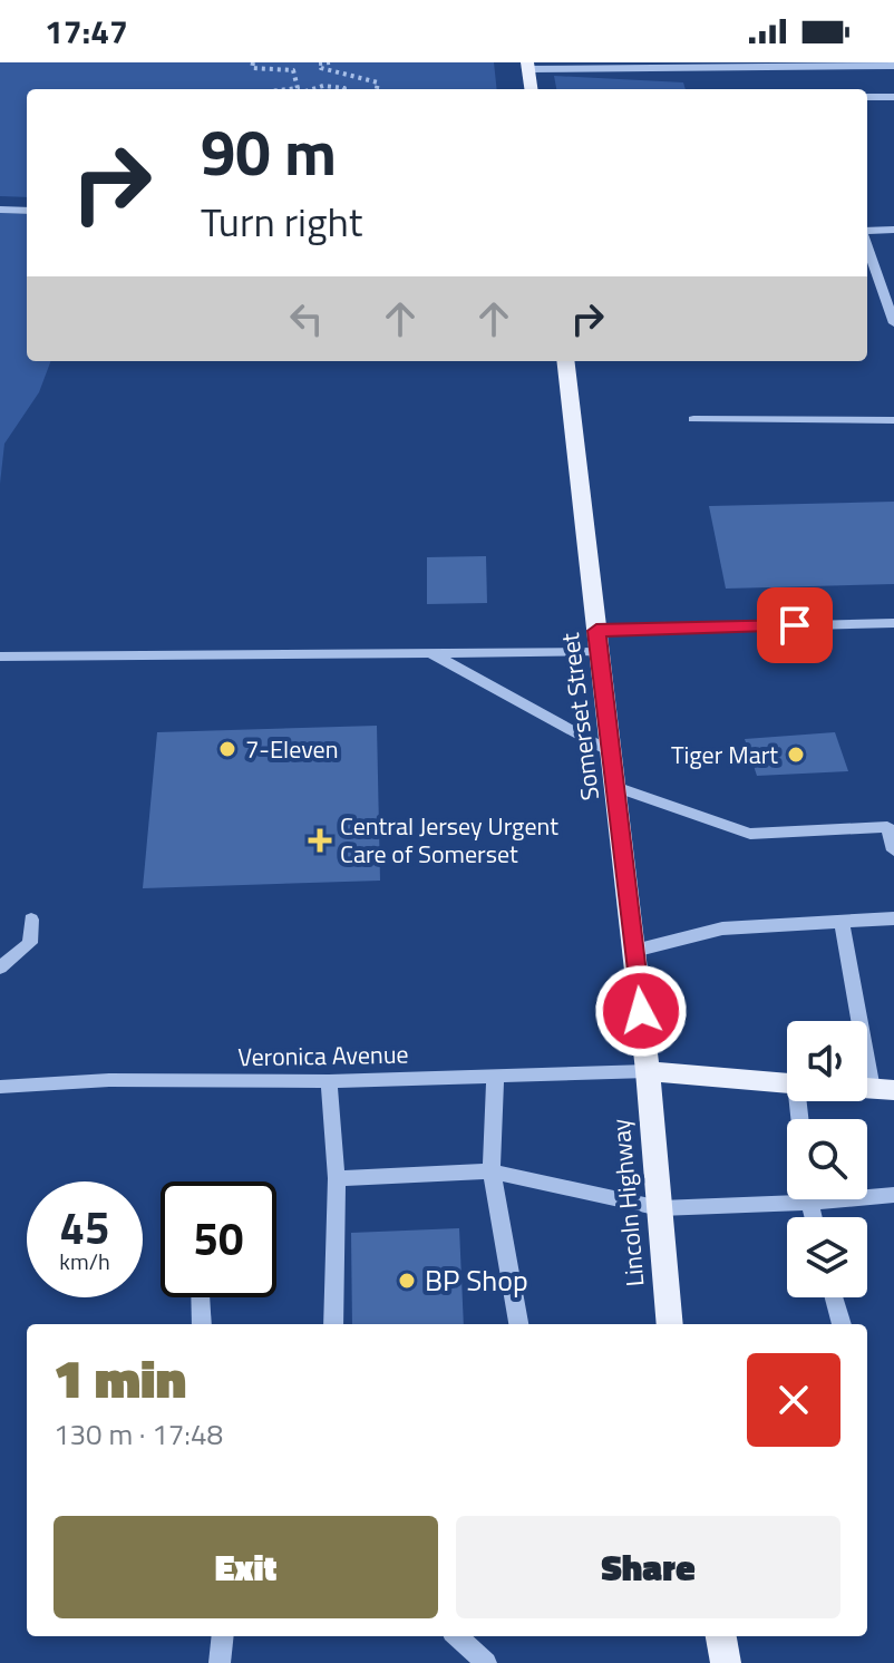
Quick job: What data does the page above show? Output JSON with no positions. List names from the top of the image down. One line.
{"streets":{"main road":["Somerset Street","Lincoln Highway"],"street":["Veronica Avenue"]},"crossings":[["Somerset Street","Veronica Avenue"],["Somerset Street","Lincoln Highway"],["Veronica Avenue","Lincoln Highway"]],"places":{"other":["7-Eleven","Tiger Mart","BP Shop"],"health":["Central Jersey Urgent Care of Somerset"]},"page":{"status":"17:47","turn":["90 m","Turn right"],"speed":"45 km/h","limit":"50","heading":["1 min","130 m · 17:48"],"buttons":["Exit","Share"]}}
